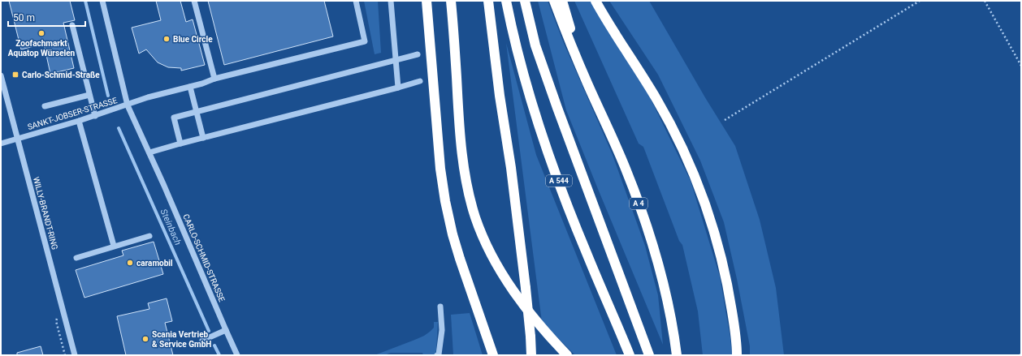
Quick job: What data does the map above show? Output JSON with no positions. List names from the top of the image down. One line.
{"streets":{"highway":["A 544","A 4"],"street":["SANKT-JOBSER-STRASSE","WILLY-BRANDT-RING","CARLO-SCHMID-STRASSE"]},"crossings":[["SANKT-JOBSER-STRASSE","WILLY-BRANDT-RING"],["SANKT-JOBSER-STRASSE","CARLO-SCHMID-STRASSE"]],"water":["Steinbach"],"places":{"other":["Zoofachmarkt Aquatop Würselen","Blue Circle","caramobil","Scania Vertrieb & Service GmbH"],"transit":["Carlo-Schmid-Straße"]},"scale_bar":"50 m"}
